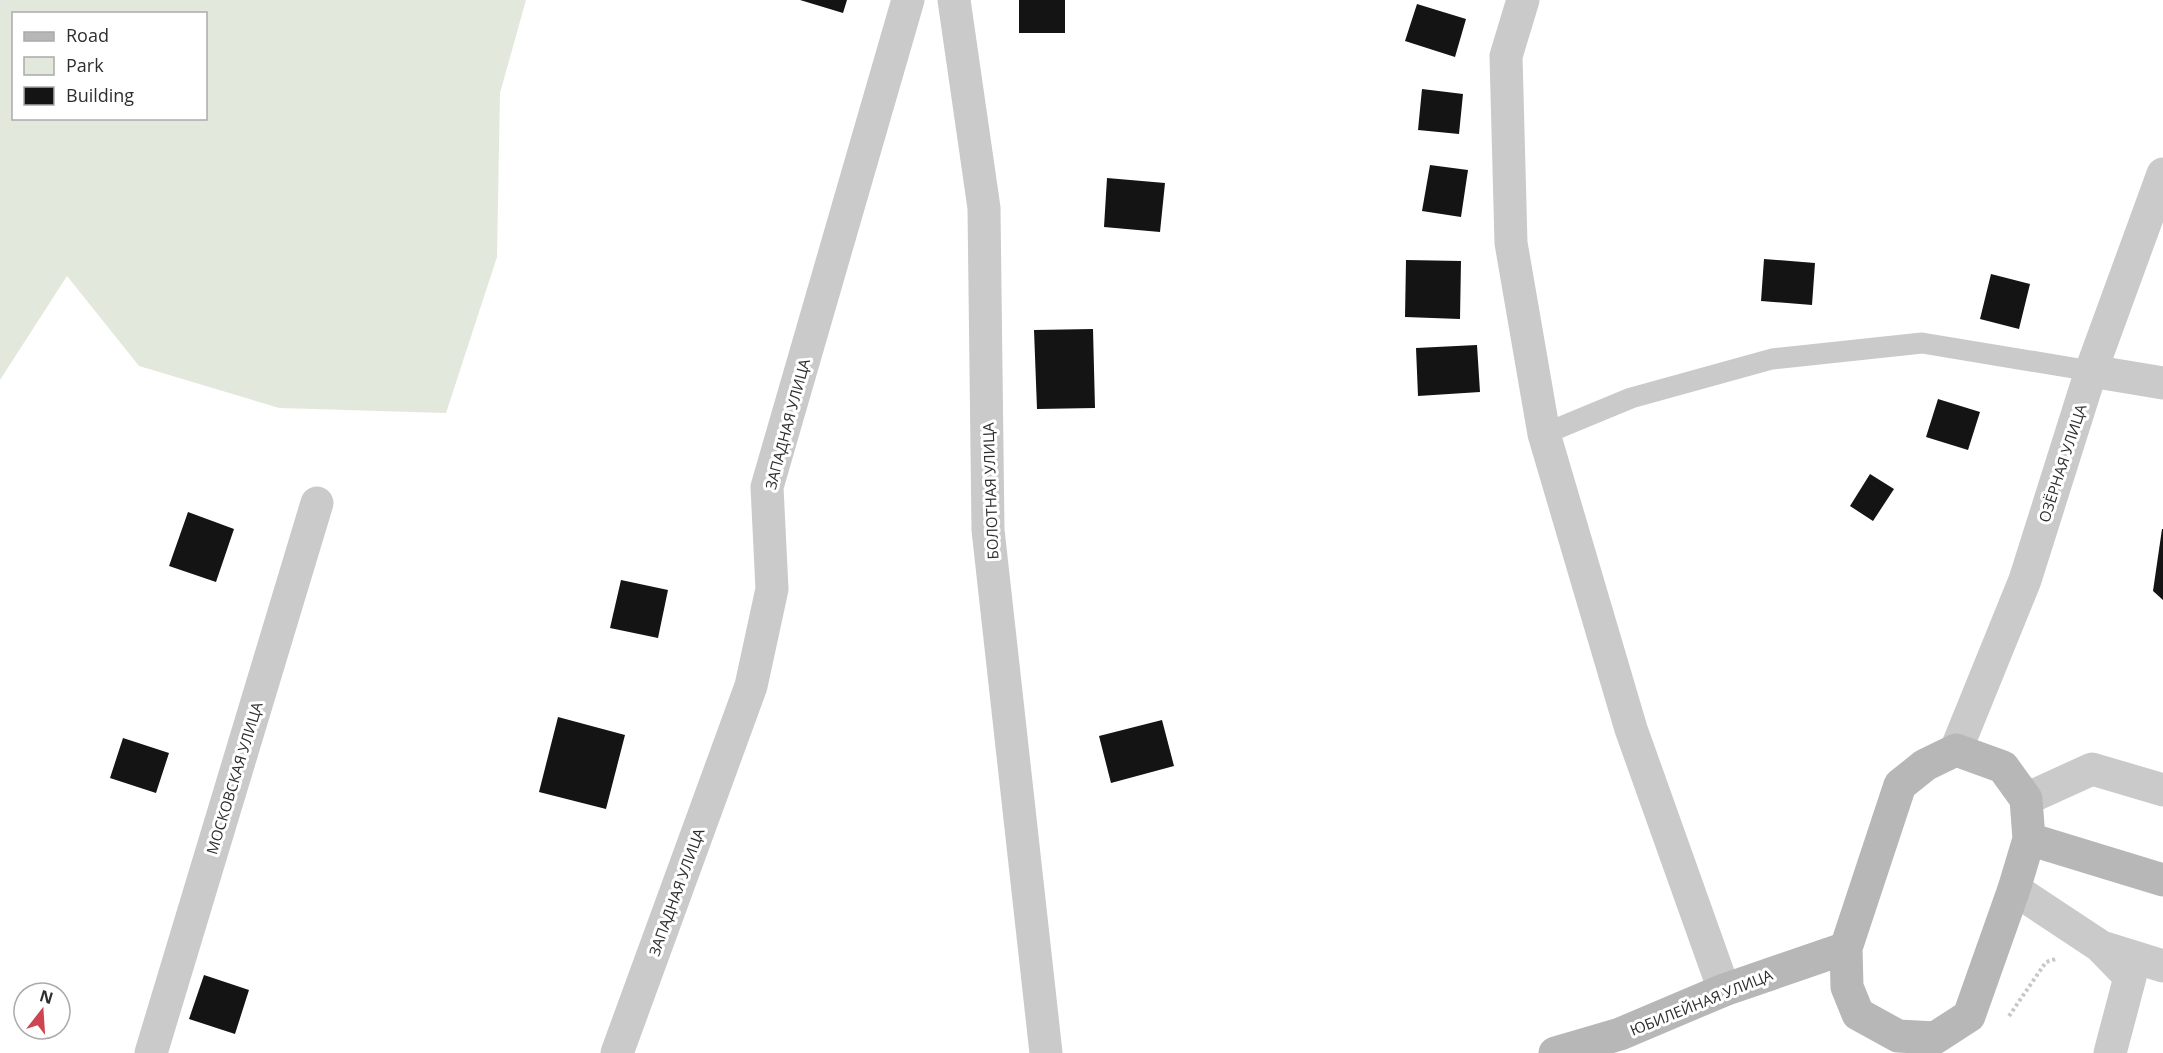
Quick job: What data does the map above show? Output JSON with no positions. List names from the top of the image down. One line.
{"streets":{"main road":["ЮБИЛЕЙНАЯ УЛИЦА"],"street":["ЗАПАДНАЯ УЛИЦА","ОЗЁРНАЯ УЛИЦА","БОЛОТНАЯ УЛИЦА","МОСКОВСКАЯ УЛИЦА"]},"legend":["Road","Park","Building"],"north":"top"}
